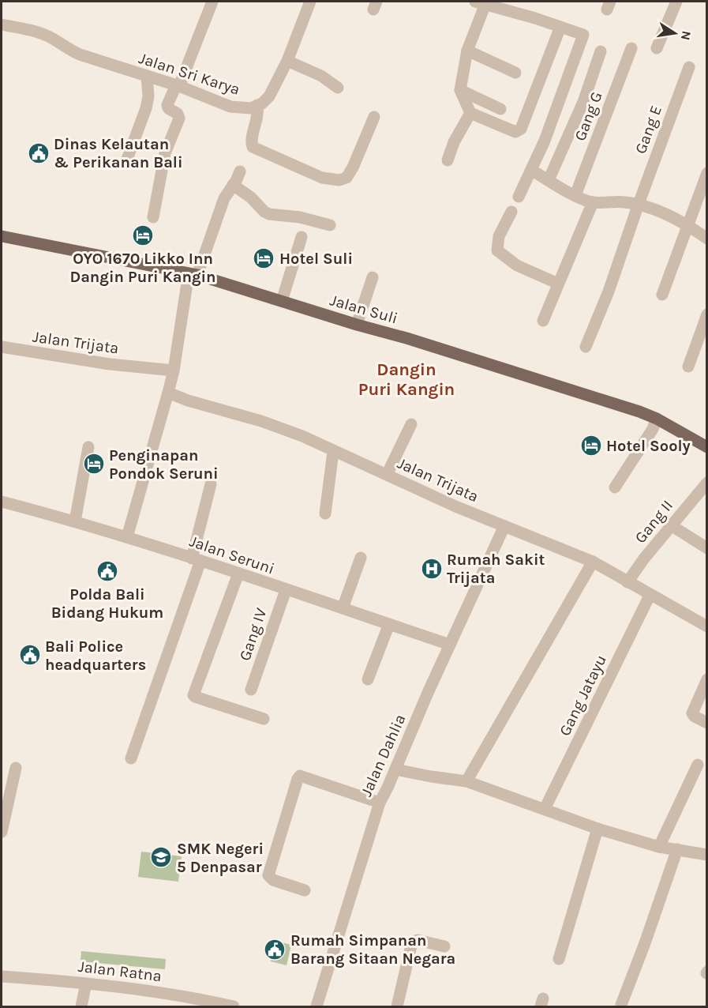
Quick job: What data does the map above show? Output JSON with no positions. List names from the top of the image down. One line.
{"streets":{"main road":["Jalan Suli"],"street":["Jalan Sri Karya","Gang G","Gang E","Jalan Trijata","Gang II","Jalan Seruni","Gang IV","Gang Jatayu","Jalan Dahlia","Jalan Ratna"]},"crossings":[["Jalan Trijata","Gang II"],["Jalan Trijata","Gang Jatayu"],["Jalan Trijata","Jalan Dahlia"],["Jalan Seruni","Gang IV"],["Jalan Seruni","Jalan Dahlia"]],"districts":["Dangin Puri Kangin"],"places":{"public building":["Dinas Kelautan & Perikanan Bali","Polda Bali Bidang Hukum","Bali Police headquarters","Rumah Simpanan Barang Sitaan Negara"],"hotel":["OYO 1670 Likko Inn Dangin Puri Kangin","Hotel Suli","Hotel Sooly","Penginapan Pondok Seruni"],"hospital":["Rumah Sakit Trijata"],"school or university":["SMK Negeri 5 Denpasar"]},"north":"right"}
